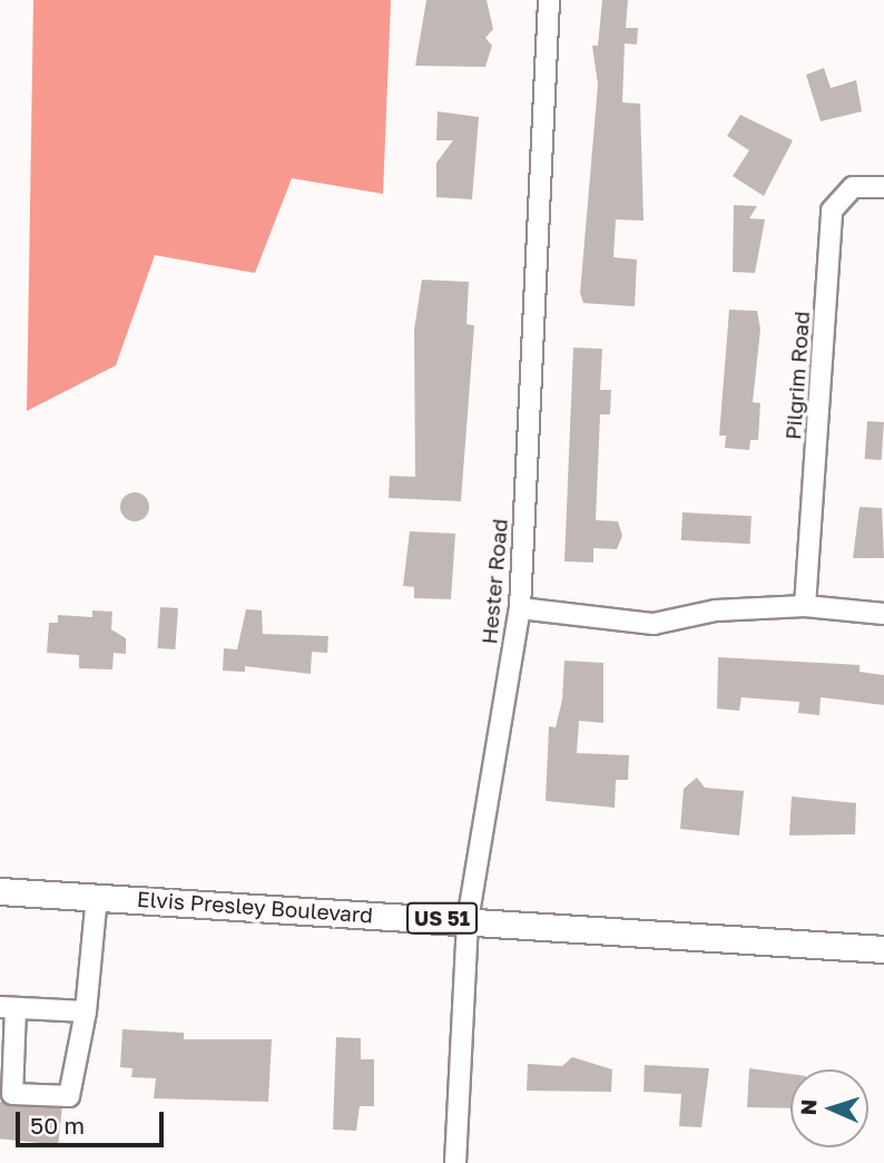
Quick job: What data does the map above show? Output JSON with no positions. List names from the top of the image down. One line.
{"streets":{"main road":["Elvis Presley Boulevard","US 51"],"street":["Pilgrim Road","Hester Road"]},"crossings":[["Hester Road","Elvis Presley Boulevard"]],"scale_bar":"50 m","north":"left"}
